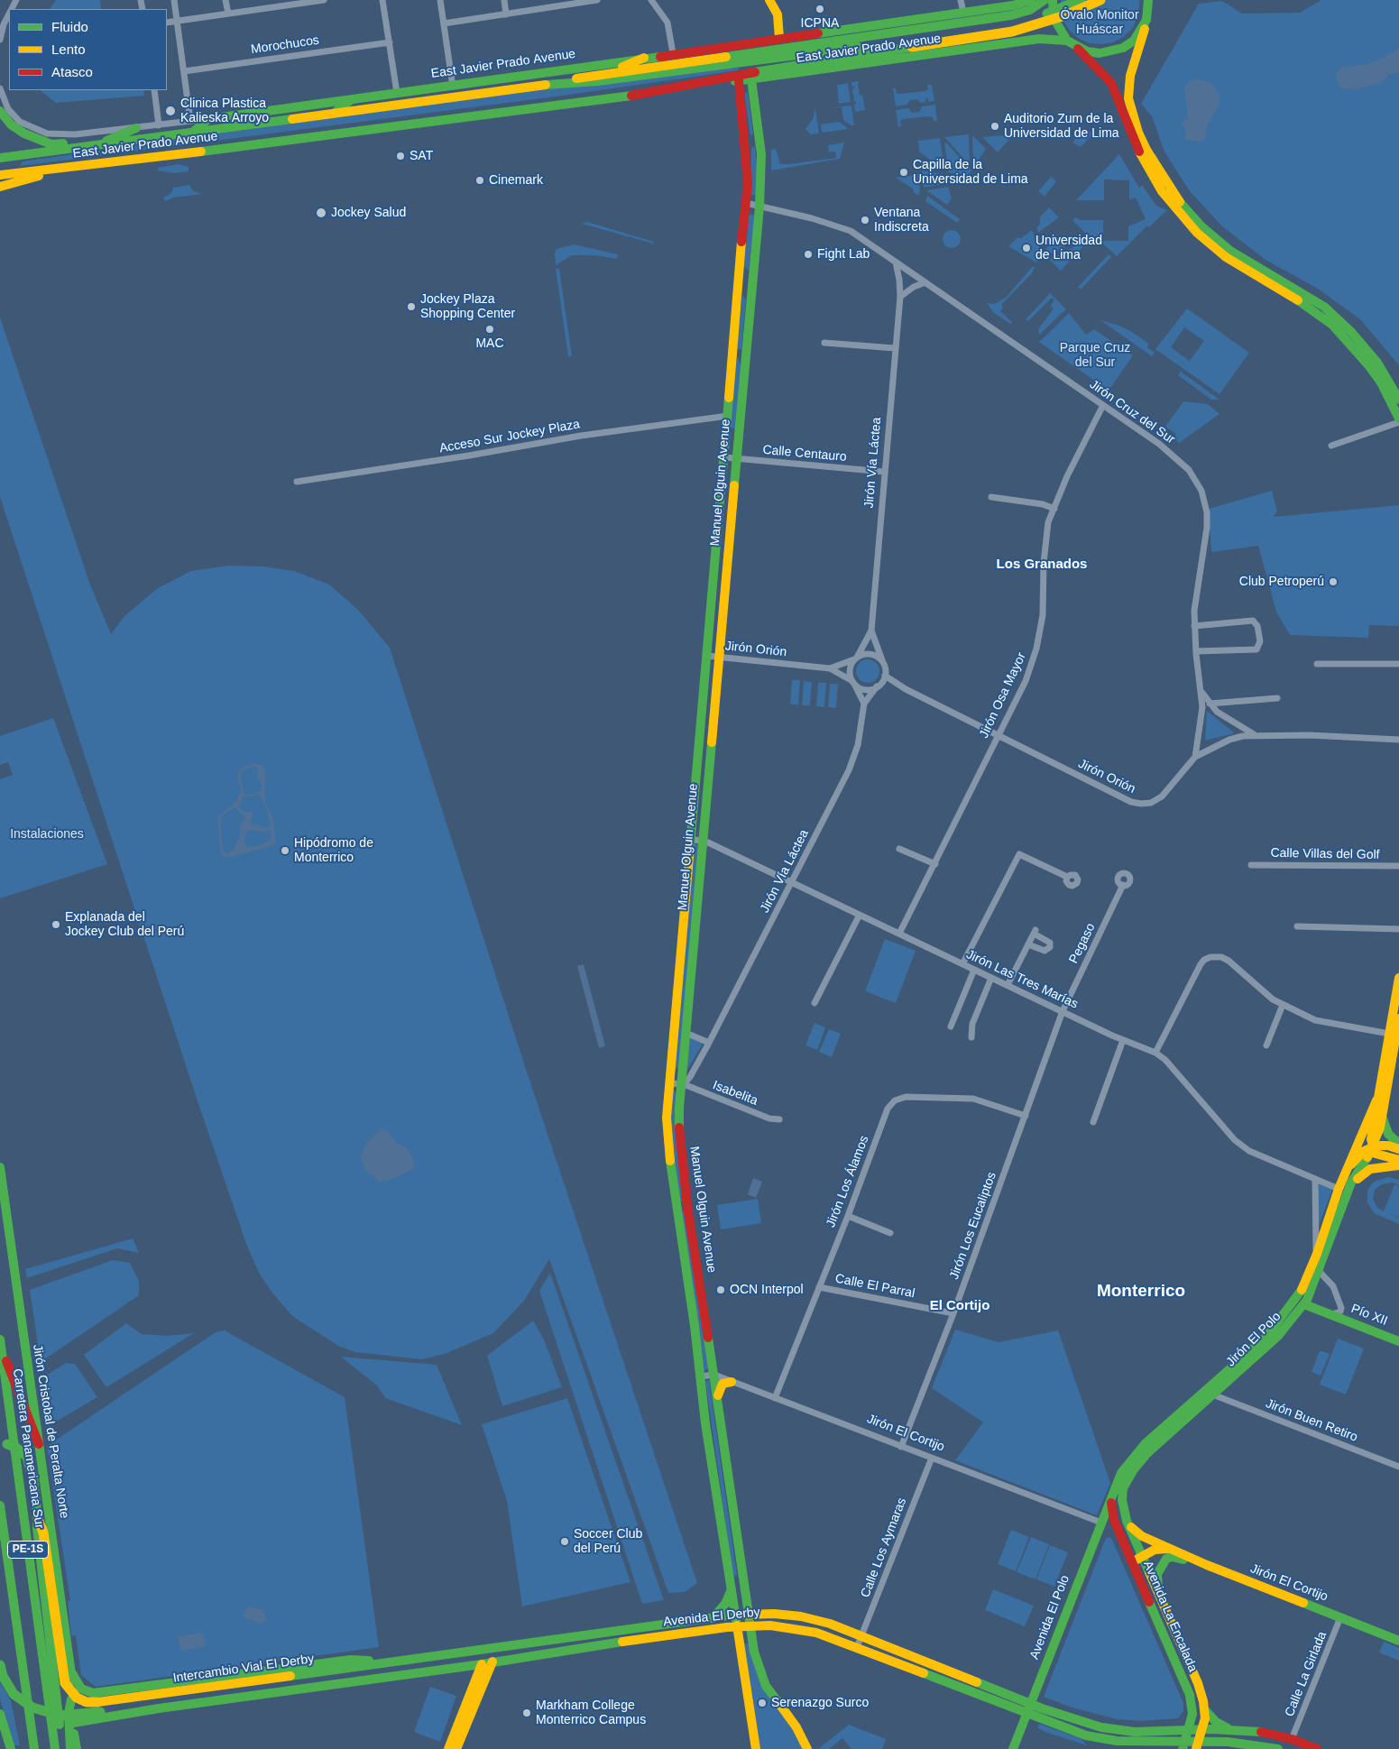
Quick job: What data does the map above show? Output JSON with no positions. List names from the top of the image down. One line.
{"streets":{"main road":["East Javier Prado Avenue","Manuel Olguin Avenue","Pío XII","Jirón El Polo","Jirón Cristobal de Peralta Norte","Jirón El Cortijo","Carretera Panamericana Sur","PE-1S","Avenida La Encalada","Avenida El Derby","Avenida El Polo","Intercambio Vial El Derby"],"street":["Morochucos","Jirón Cruz del Sur","Acceso Sur Jockey Plaza","Calle Centauro","Jirón Vía Láctea","Jirón Orión","Jirón Osa Mayor","Calle Villas del Golf","Pegaso","Jirón Las Tres Marías","Isabelita","Jirón Los Álamos","Jirón Los Eucaliptos","Calle El Parral","Jirón Buen Retiro","Calle Los Aymaras","Calle La Girlada"]},"crossings":[["East Javier Prado Avenue","Manuel Olguin Avenue"],["Jirón Cruz del Sur","Jirón Vía Láctea"],["Jirón Cruz del Sur","Manuel Olguin Avenue"],["Jirón Cruz del Sur","Jirón Orión"],["Jirón Cruz del Sur","Jirón Osa Mayor"],["Acceso Sur Jockey Plaza","Manuel Olguin Avenue"],["Calle Centauro","Jirón Vía Láctea"],["Calle Centauro","Manuel Olguin Avenue"],["Jirón Vía Láctea","Manuel Olguin Avenue"],["Jirón Vía Láctea","Jirón Orión"],["Jirón Vía Láctea","Jirón Las Tres Marías"],["Jirón Vía Láctea","Isabelita"],["Manuel Olguin Avenue","Jirón Orión"],["Manuel Olguin Avenue","Jirón Las Tres Marías"],["Manuel Olguin Avenue","Isabelita"],["Manuel Olguin Avenue","Jirón El Cortijo"],["Manuel Olguin Avenue","Avenida El Derby"],["Jirón Orión","Jirón Osa Mayor"],["Jirón Osa Mayor","Jirón Las Tres Marías"],["Pegaso","Jirón Las Tres Marías"],["Pegaso","Jirón Los Eucaliptos"],["Jirón Las Tres Marías","Jirón Los Eucaliptos"],["Jirón Las Tres Marías","Jirón El Polo"],["Jirón Los Álamos","Jirón Los Eucaliptos"],["Jirón Los Álamos","Calle El Parral"],["Jirón Los Álamos","Jirón El Cortijo"],["Jirón Los Eucaliptos","Calle El Parral"],["Jirón Los Eucaliptos","Jirón El Cortijo"],["Pío XII","Jirón El Polo"],["Jirón El Polo","Jirón Buen Retiro"],["Jirón El Polo","Jirón El Cortijo"],["Jirón El Polo","Avenida La Encalada"],["Jirón El Polo","Avenida El Polo"],["Jirón El Cortijo","Calle Los Aymaras"],["Jirón El Cortijo","Avenida La Encalada"],["Jirón El Cortijo","Avenida El Polo"],["Jirón El Cortijo","Calle La Girlada"],["Calle Los Aymaras","Avenida El Derby"],["Avenida La Encalada","Avenida El Derby"],["Avenida La Encalada","Avenida El Polo"],["Avenida El Derby","Avenida El Polo"],["Avenida El Derby","Intercambio Vial El Derby"],["Avenida El Derby","Calle La Girlada"]],"districts":["Los Granados","Monterrico","El Cortijo"],"parks":["Óvalo Monitor Huáscar","Parque Cruz del Sur","Instalaciones"],"places":["ICPNA","Clinica Plastica Kalieska Arroyo","Auditorio Zum de la Universidad de Lima","SAT","Capilla de la Universidad de Lima","Cinemark","Jockey Salud","Ventana Indiscreta","Universidad de Lima","Fight Lab","Jockey Plaza Shopping Center","MAC","Club Petroperú","Hipódromo de Monterrico","Explanada del Jockey Club del Perú","OCN Interpol","Soccer Club del Perú","Serenazgo Surco","Markham College Monterrico Campus"],"legend":["Fluido","Lento","Atasco"]}
